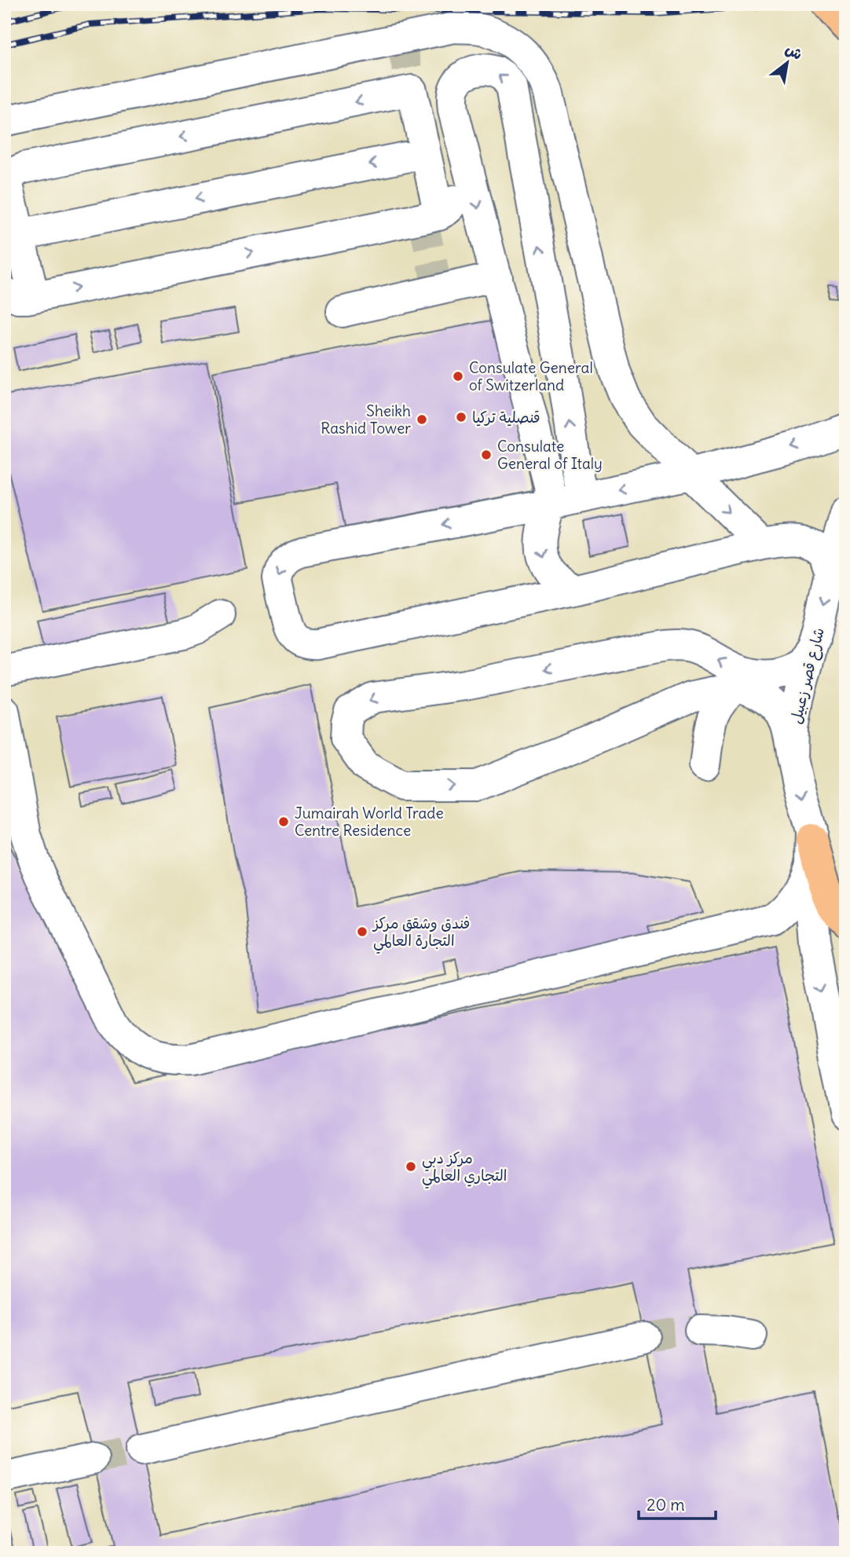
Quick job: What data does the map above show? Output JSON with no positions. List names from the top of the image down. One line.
{"streets":{"lane":["شارع قصر زعبيل"]},"one_way":["شارع قصر زعبيل"],"places":["Consulate General of Switzerland","قنصلية تركيا","Sheikh Rashid Tower","Consulate General of Italy","Jumairah World Trade Centre Residence","فندق وشقق مركز التجارة العالمي","مركز دبي التجاري العالمي"],"scale_bar":"20 m","north":"top right"}
